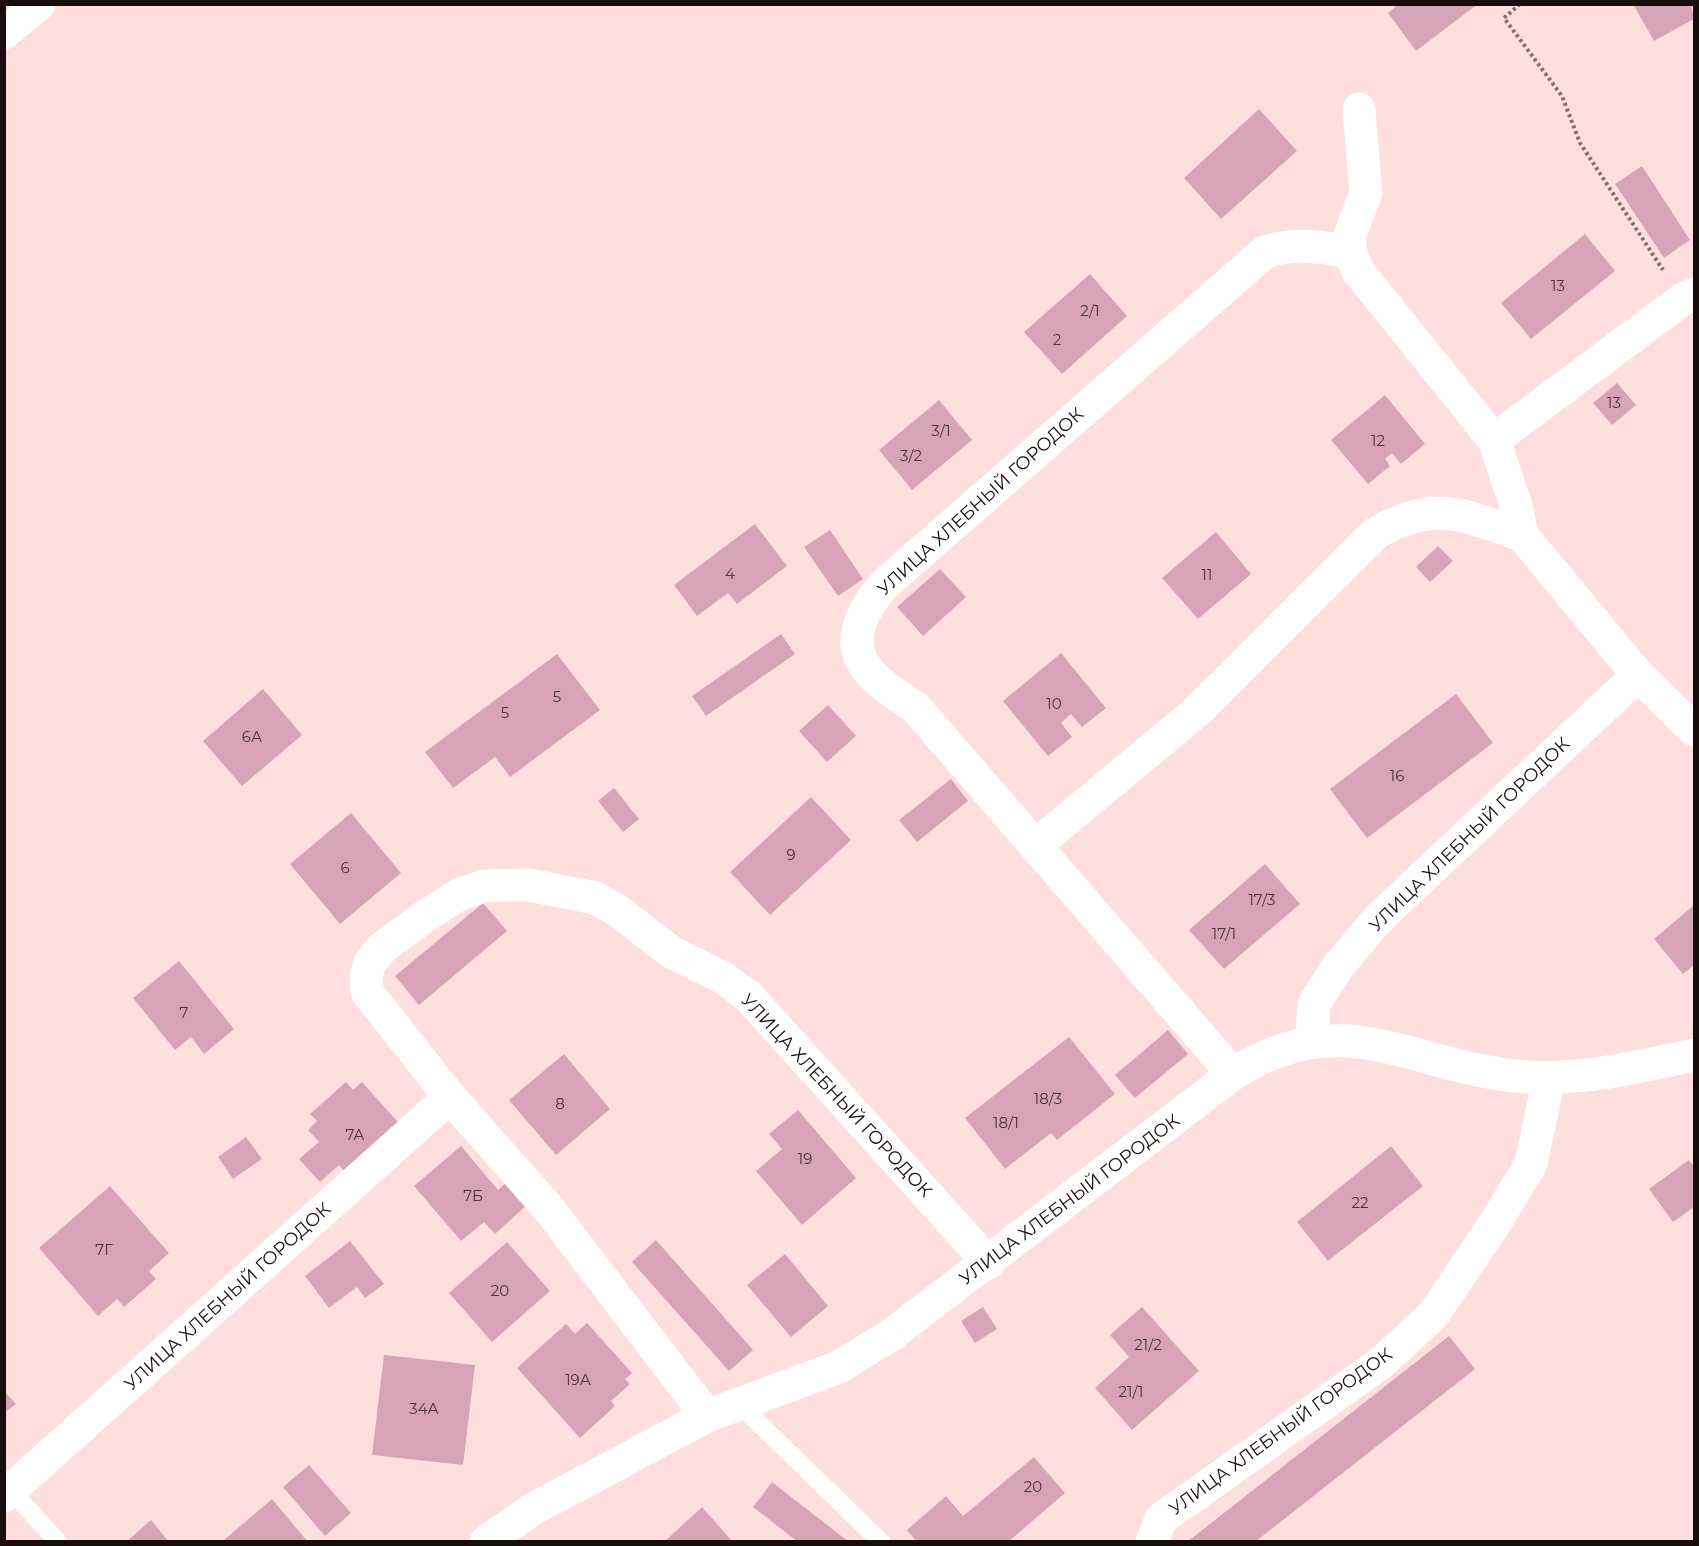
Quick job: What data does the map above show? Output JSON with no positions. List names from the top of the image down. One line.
{"streets":{"street":["УЛИЦА ХЛЕБНЫЙ ГОРОДОК"]},"house_numbers":["13","2/1","2","13","3/1","12","3/2","4","11","5","10","5","6А","16","9","6","17/3","17/1","7","18/3","8","18/1","7А","19","7Б","22","7Г","20","21/2","19А","21/1","34А","20"]}
